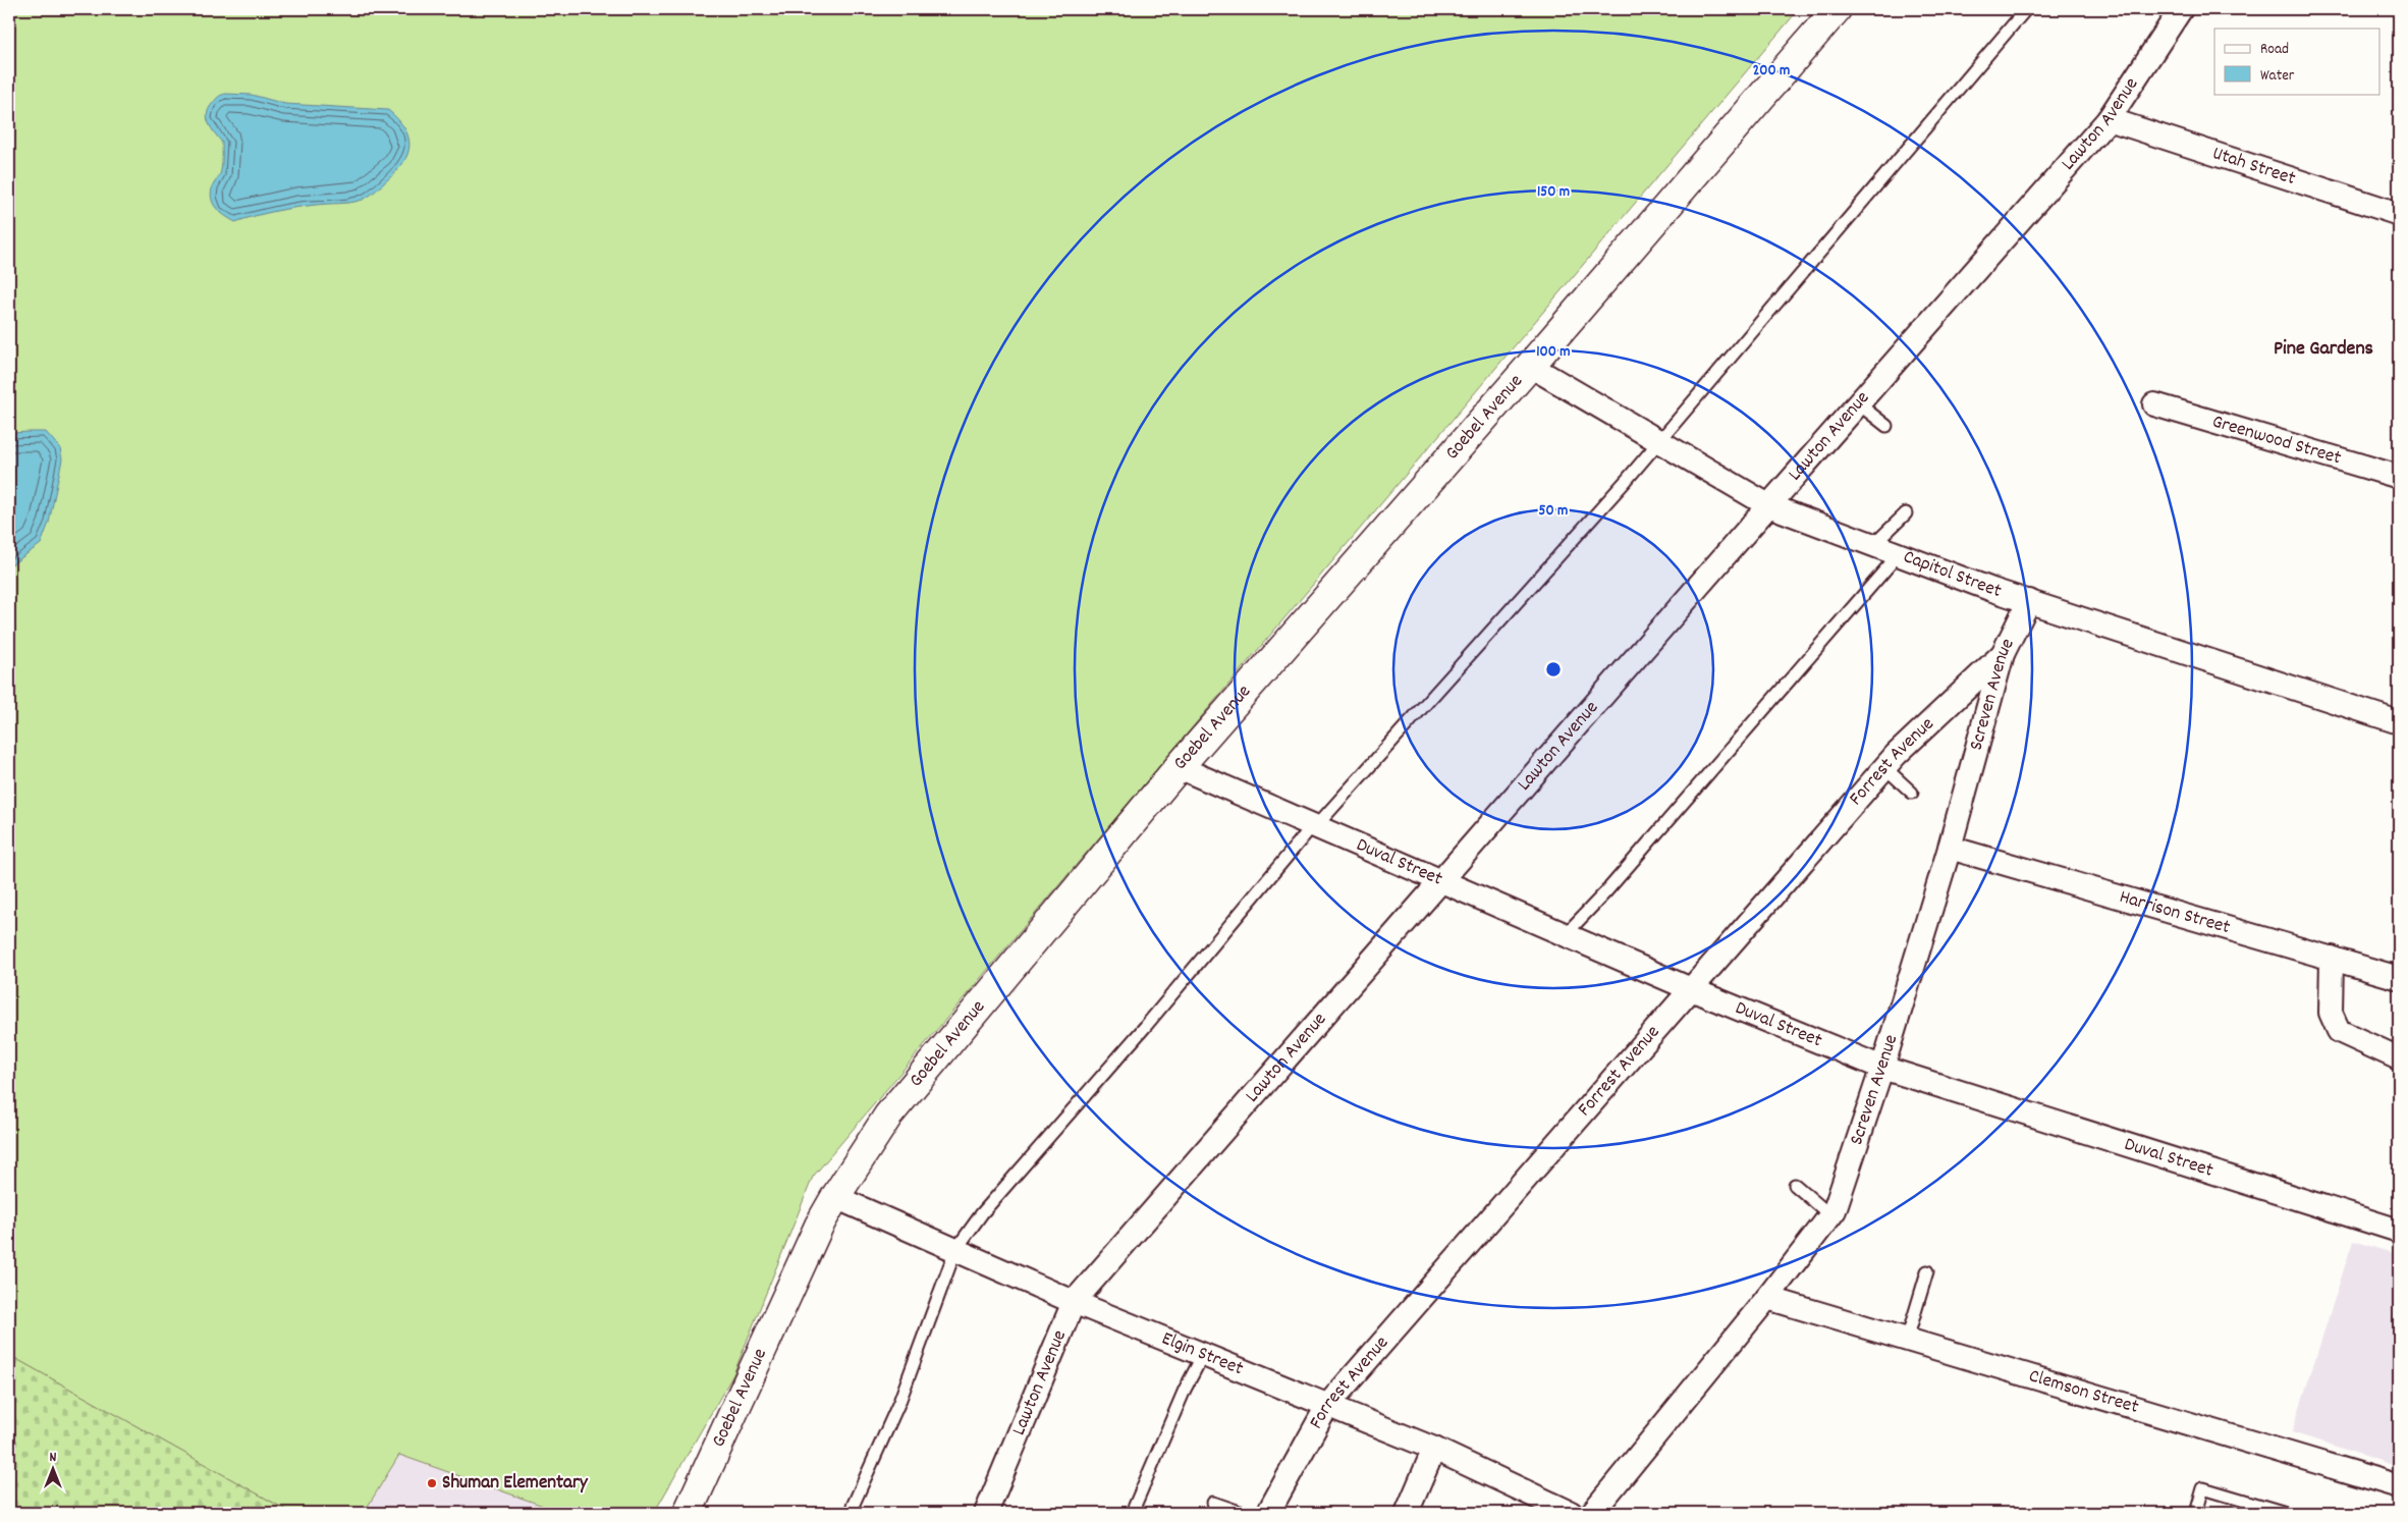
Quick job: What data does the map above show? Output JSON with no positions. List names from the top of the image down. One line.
{"streets":{"street":["Lawton Avenue","Utah Street","Goebel Avenue","Greenwood Street","Capitol Street","Screven Avenue","Forrest Avenue","Duval Street","Harrison Street","Elgin Street","Clemson Street"]},"crossings":[["Lawton Avenue","Utah Street"],["Lawton Avenue","Capitol Street"],["Lawton Avenue","Duval Street"],["Lawton Avenue","Elgin Street"],["Goebel Avenue","Capitol Street"],["Goebel Avenue","Duval Street"],["Goebel Avenue","Elgin Street"],["Capitol Street","Screven Avenue"],["Screven Avenue","Forrest Avenue"],["Screven Avenue","Duval Street"],["Screven Avenue","Harrison Street"],["Screven Avenue","Clemson Street"],["Forrest Avenue","Duval Street"],["Forrest Avenue","Elgin Street"]],"districts":["Pine Gardens"],"places":["Shuman Elementary"],"legend":["Road","Water"],"north":"top","rings":["200 m","150 m","100 m","50 m"]}
